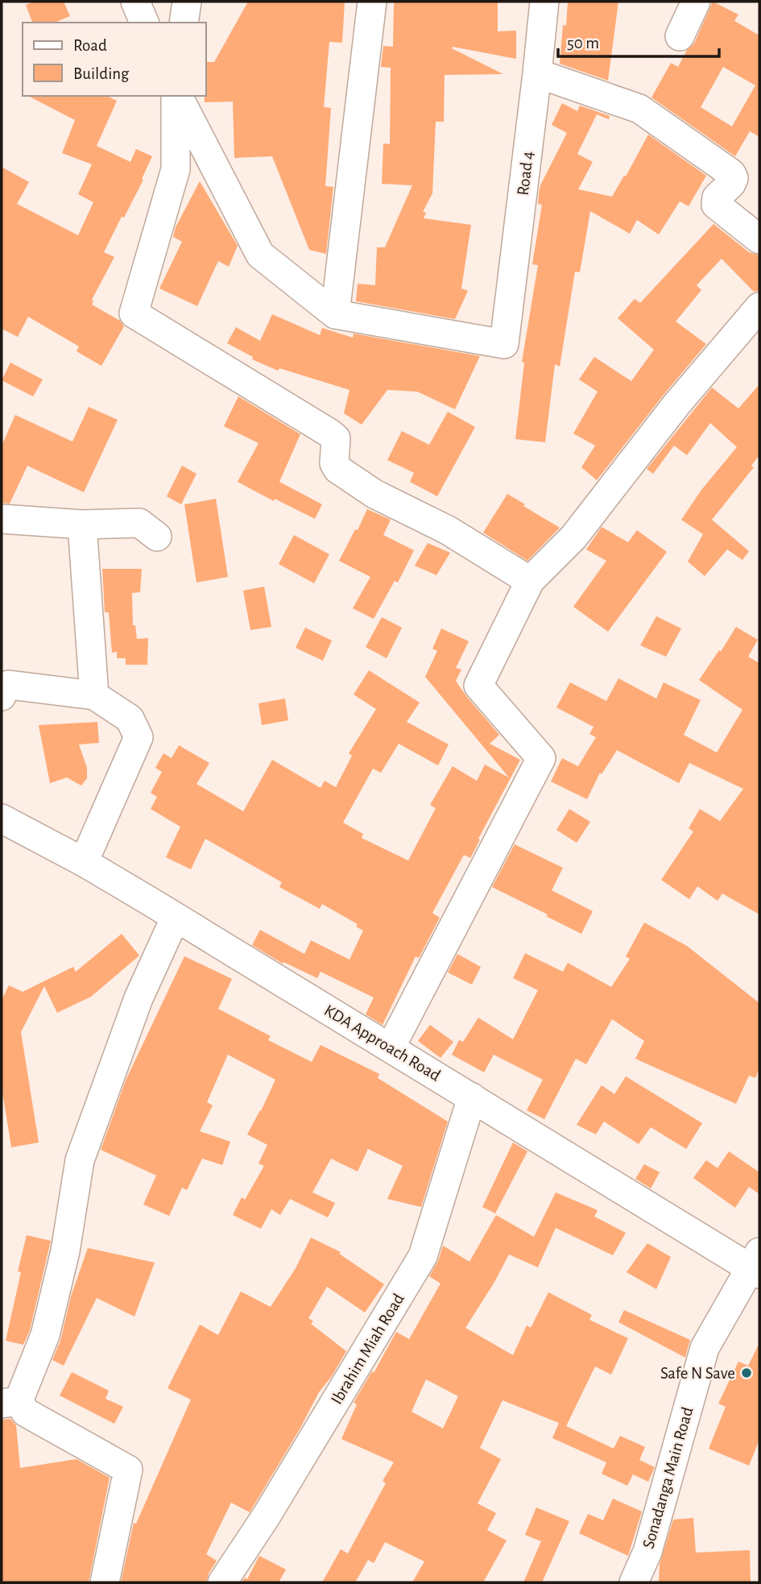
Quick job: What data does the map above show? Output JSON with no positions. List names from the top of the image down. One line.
{"streets":{"street":["Road 4","KDA Approach Road","Ibrahim Miah Road","Sonadanga Main Road"]},"crossings":[["KDA Approach Road","Ibrahim Miah Road"],["KDA Approach Road","Sonadanga Main Road"]],"places":["Safe N Save"],"legend":["Road","Building"],"scale_bar":"50 m"}
